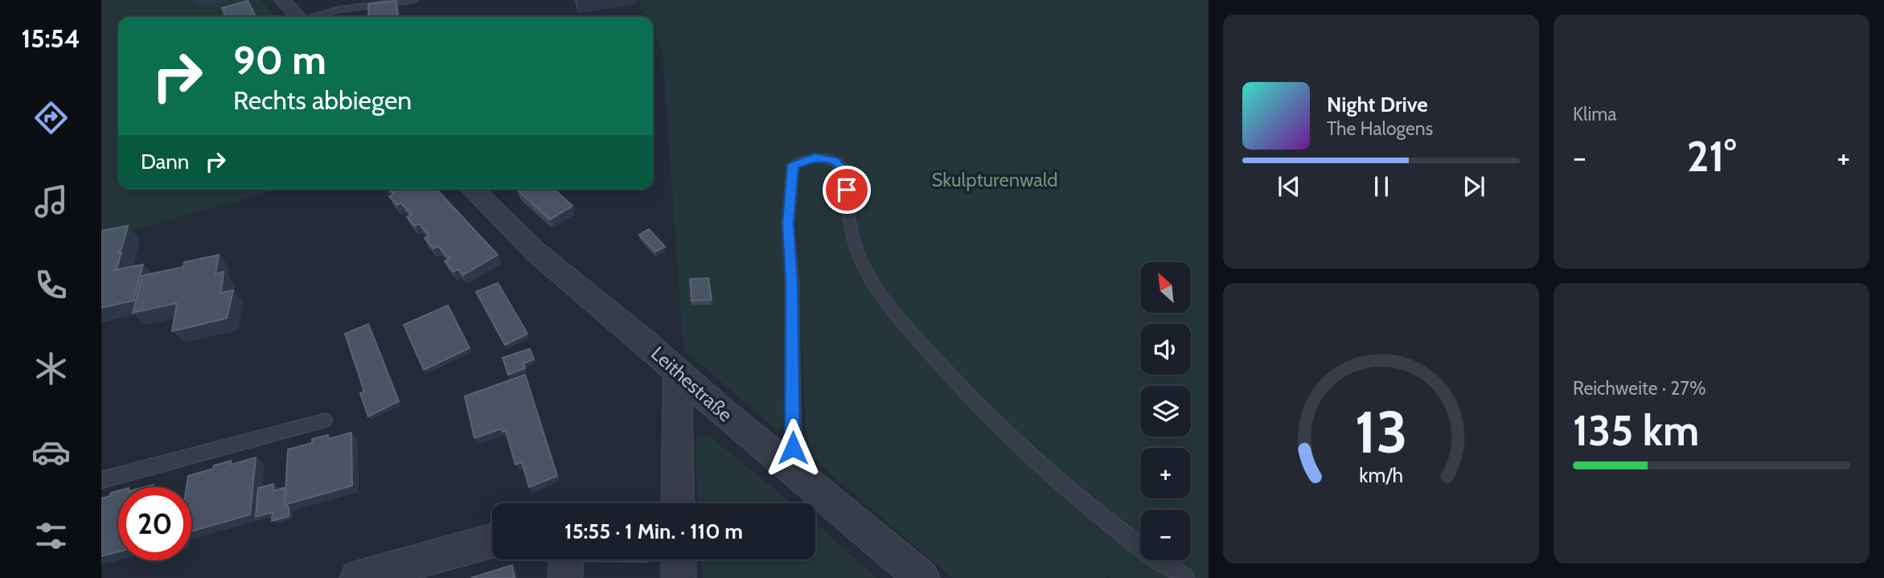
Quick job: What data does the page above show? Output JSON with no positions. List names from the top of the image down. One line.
{"streets":{"street":["Leithestraße"]},"parks":["Skulpturenwald"],"north":"top left","page":{"tabs":"15:54","tile":["Klima",["Reichweite · 27%","135 km"]],"turn":["90 m","Rechts abbiegen"],"song":["Night Drive","The Halogens"],"heat":["−","21°","+"],"then":"Dann","map_buttons":["+","−"],"limit":"20","trip":"15:55 · 1 Min. · 110 m","gauge":["13","km/h"]}}
